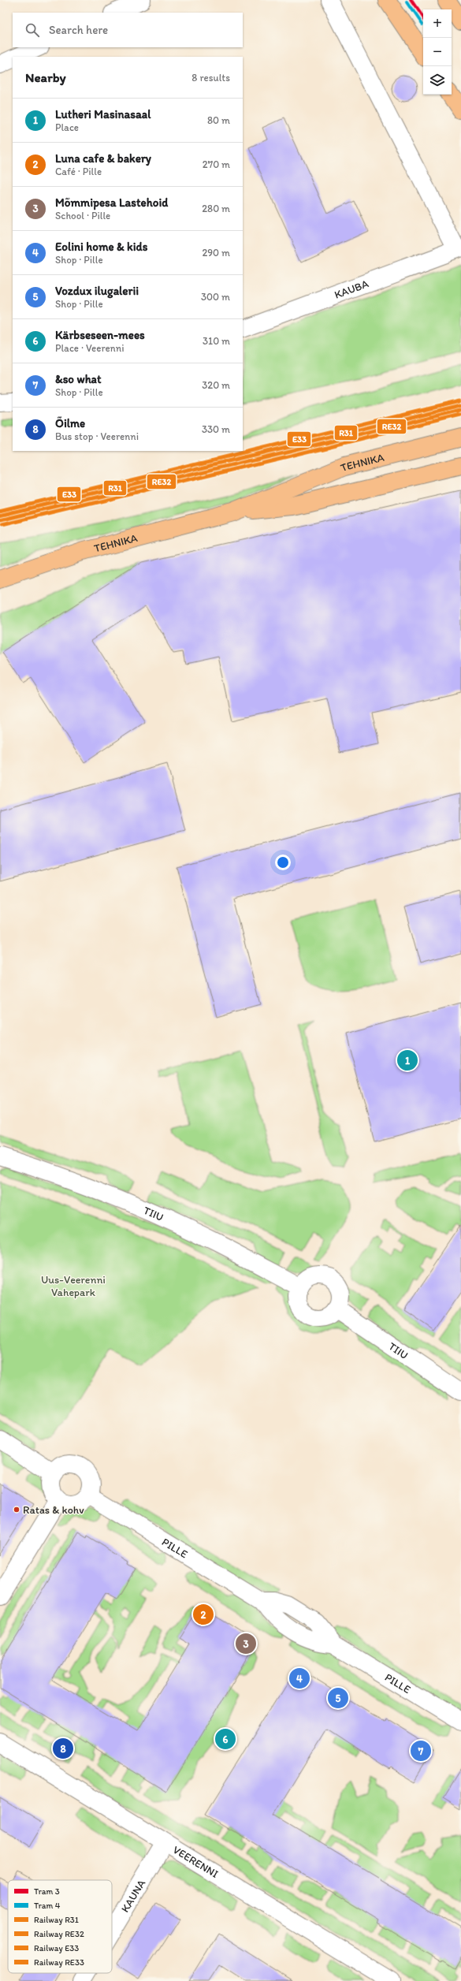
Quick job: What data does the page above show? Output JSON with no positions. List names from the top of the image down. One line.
{"streets":{"main road":["TEHNIKA"],"street":["KAUBA","TIIU","PILLE","VEERENNI","KAUNA"]},"crossings":[["VEERENNI","KAUNA"]],"parks":["Uus-Veerenni Vahepark"],"places":["Ratas & kohv"],"lines":["tram line 3","tram line 4","rail line E33","rail line R31","rail line RE32","rail line RE33"],"legend":["Tram 3","Tram 4","Railway R31","Railway RE32","Railway E33","Railway RE33"],"page":{"map_buttons":["+","−"],"search":"Search here","heading":["Nearby","8 results"],"list":[{"mark":"1","name":"Lutheri Masinasaal","note":"Place","value":"80 m"},{"mark":"2","name":"Luna cafe & bakery","note":"Café · Pille","value":"270 m"},{"mark":"3","name":"Mõmmipesa Lastehoid","note":"School · Pille","value":"280 m"},{"mark":"4","name":"Eolini home & kids","note":"Shop · Pille","value":"290 m"},{"mark":"5","name":"Vozdux ilugalerii","note":"Shop · Pille","value":"300 m"},{"mark":"6","name":"Kärbseseen-mees","note":"Place · Veerenni","value":"310 m"},{"mark":"7","name":"&so what","note":"Shop · Pille","value":"320 m"},{"mark":"8","name":"Õilme","note":"Bus stop · Veerenni","value":"330 m"}],"pins":["1","2","3","4","5","6","8","7"]}}
